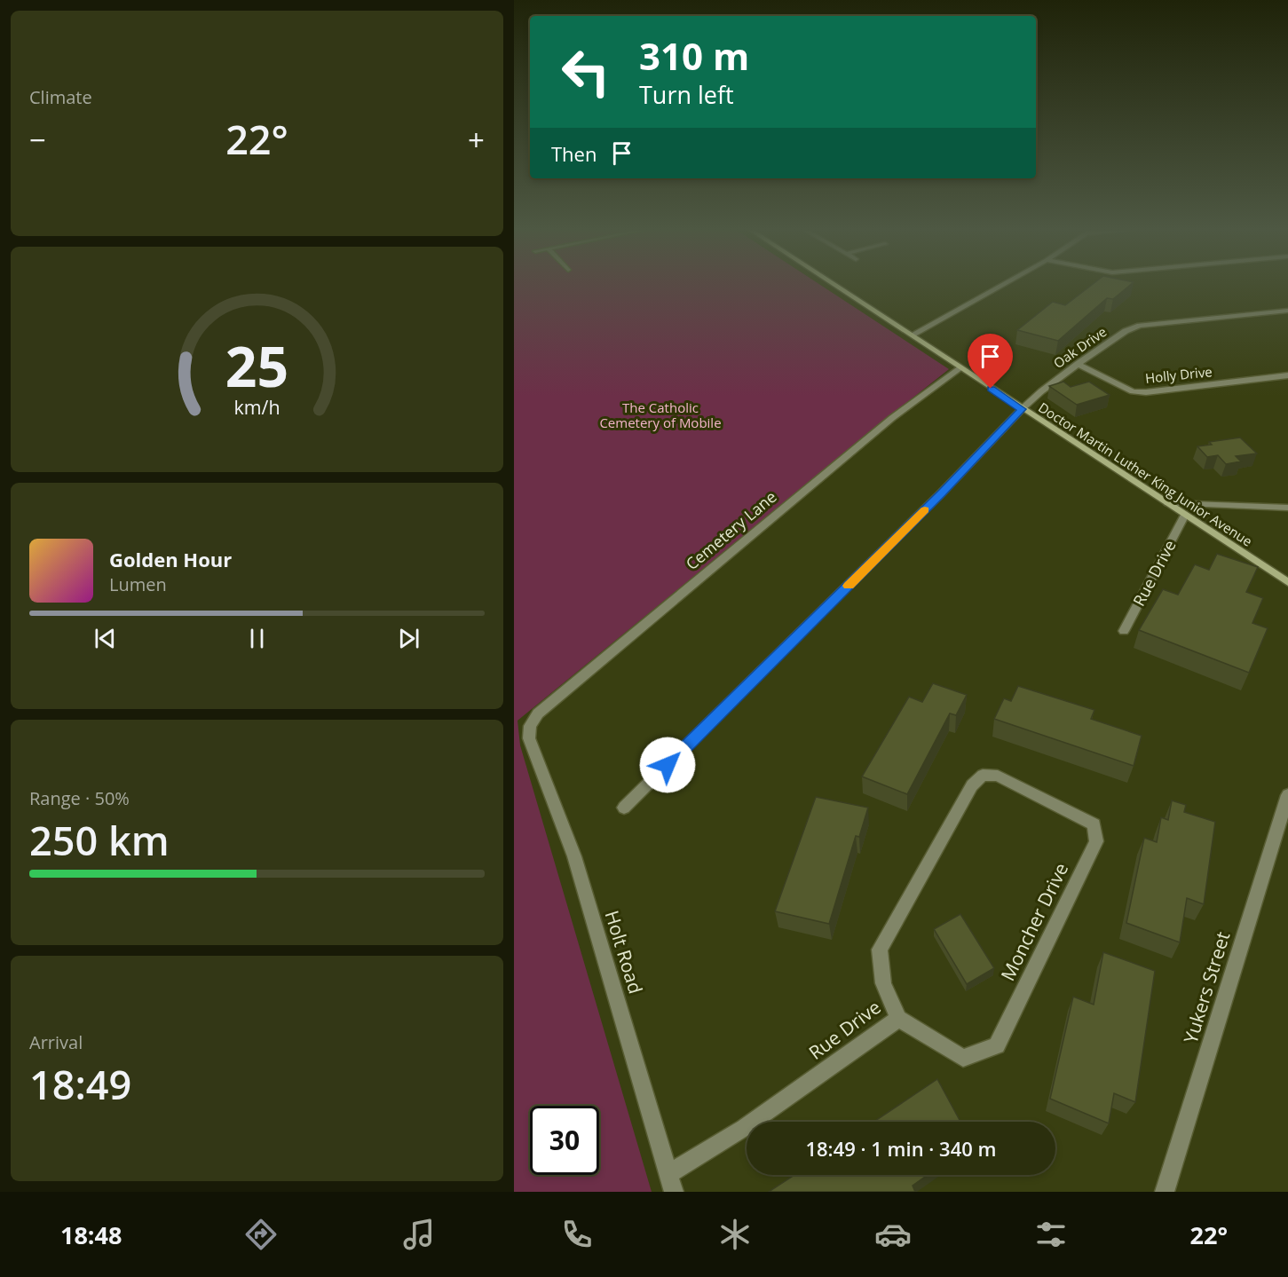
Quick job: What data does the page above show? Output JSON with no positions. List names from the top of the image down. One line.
{"streets":{"main road":["Doctor Martin Luther King Junior Avenue"],"street":["Oak Drive","Holly Drive","Cemetery Lane","Rue Drive","Moncher Drive","Holt Road","Yukers Street"]},"crossings":[["Oak Drive","Holly Drive"],["Oak Drive","Doctor Martin Luther King Junior Avenue"],["Doctor Martin Luther King Junior Avenue","Cemetery Lane"],["Doctor Martin Luther King Junior Avenue","Rue Drive"],["Cemetery Lane","Holt Road"],["Rue Drive","Moncher Drive"],["Rue Drive","Holt Road"]],"parks":["The Catholic Cemetery of Mobile"],"page":{"tile":["Climate",["Range · 50%","250 km"],["Arrival","18:49"]],"turn":["310 m","Turn left"],"heat":["−","22°","+"],"then":"Then","song":["Golden Hour","Lumen"],"limit":"30","trip":"18:49 · 1 min · 340 m","tabs":["18:48","22°"],"gauge":["25","km/h"]}}
